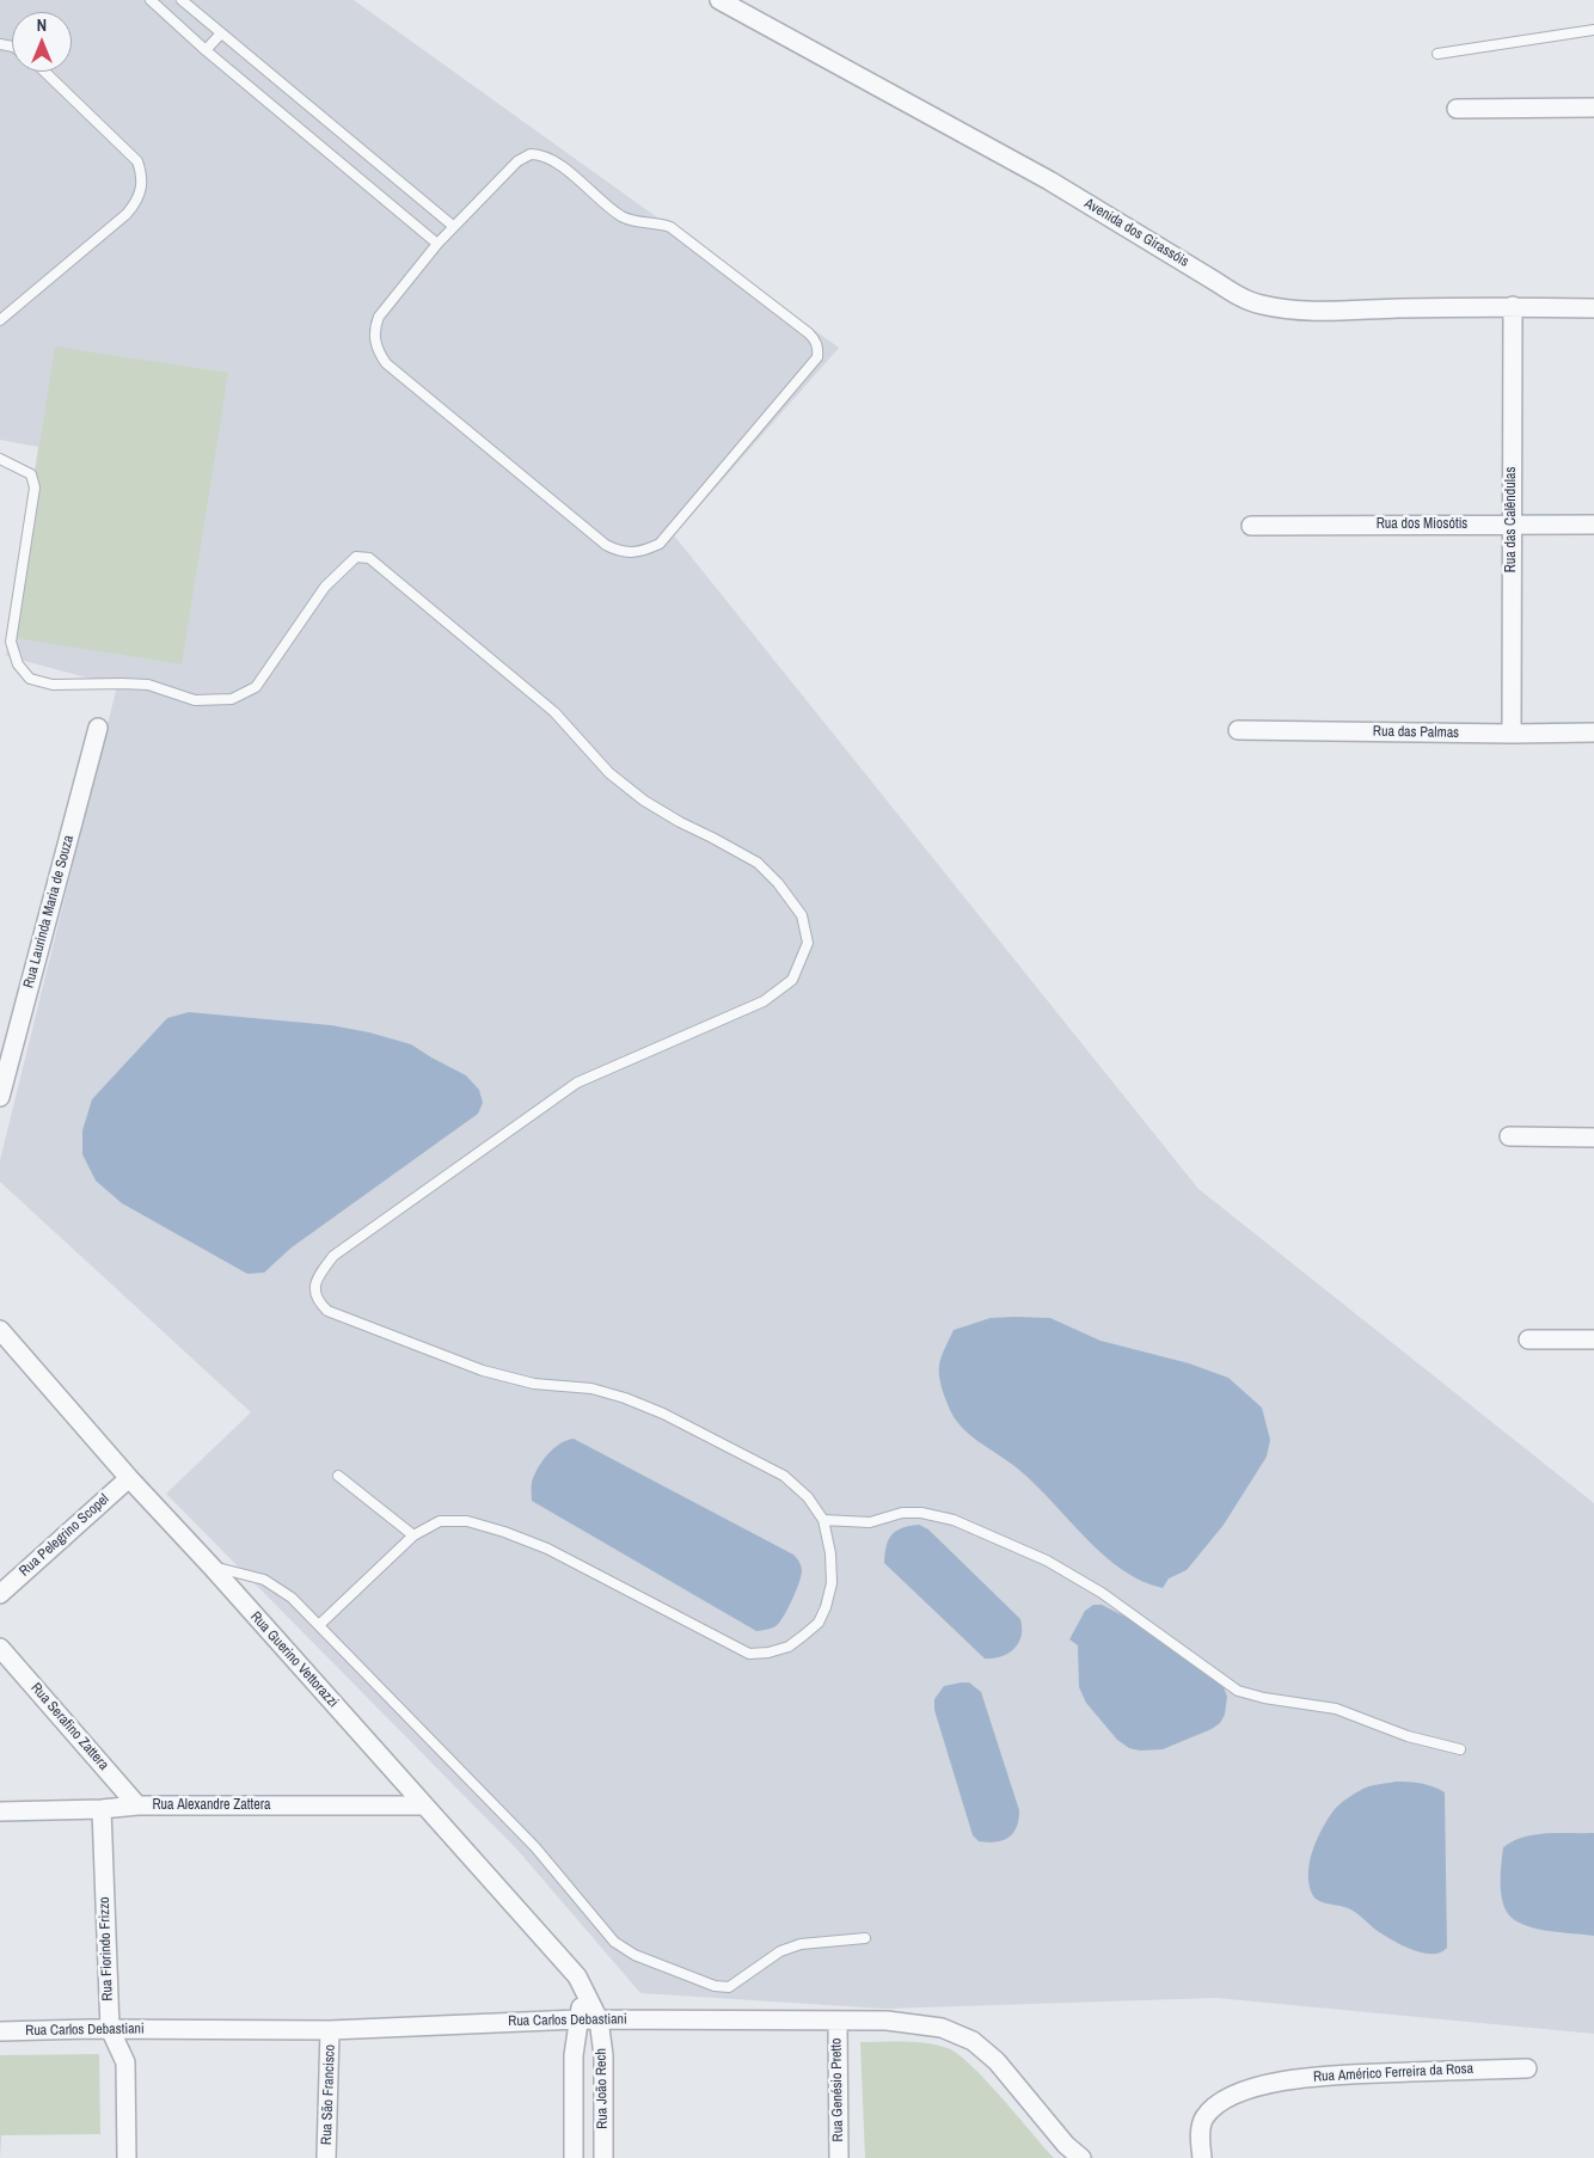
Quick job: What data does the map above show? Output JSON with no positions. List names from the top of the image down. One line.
{"streets":{"street":["Avenida dos Girassóis","Rua das Calêndulas","Rua dos Miosótis","Rua das Palmas","Rua Laurinda Maria de Souza","Rua Pelegrino Scopel","Rua Guerino Vettorazzi","Rua Serafino Zattera","Rua Alexandre Zattera","Rua Fiorindo Frizzo","Rua Carlos Debastiani","Rua Américo Ferreira da Rosa","Rua João Rech","Rua Genésio Pretto","Rua São Francisco"]},"crossings":[["Avenida dos Girassóis","Rua das Calêndulas"],["Rua das Calêndulas","Rua dos Miosótis"],["Rua das Calêndulas","Rua das Palmas"],["Rua Pelegrino Scopel","Rua Guerino Vettorazzi"],["Rua Guerino Vettorazzi","Rua Alexandre Zattera"],["Rua Guerino Vettorazzi","Rua Carlos Debastiani"],["Rua Guerino Vettorazzi","Rua João Rech"],["Rua Serafino Zattera","Rua Alexandre Zattera"],["Rua Alexandre Zattera","Rua Fiorindo Frizzo"],["Rua Fiorindo Frizzo","Rua Carlos Debastiani"],["Rua Carlos Debastiani","Rua João Rech"],["Rua Carlos Debastiani","Rua Genésio Pretto"],["Rua Carlos Debastiani","Rua São Francisco"]],"north":"top"}
